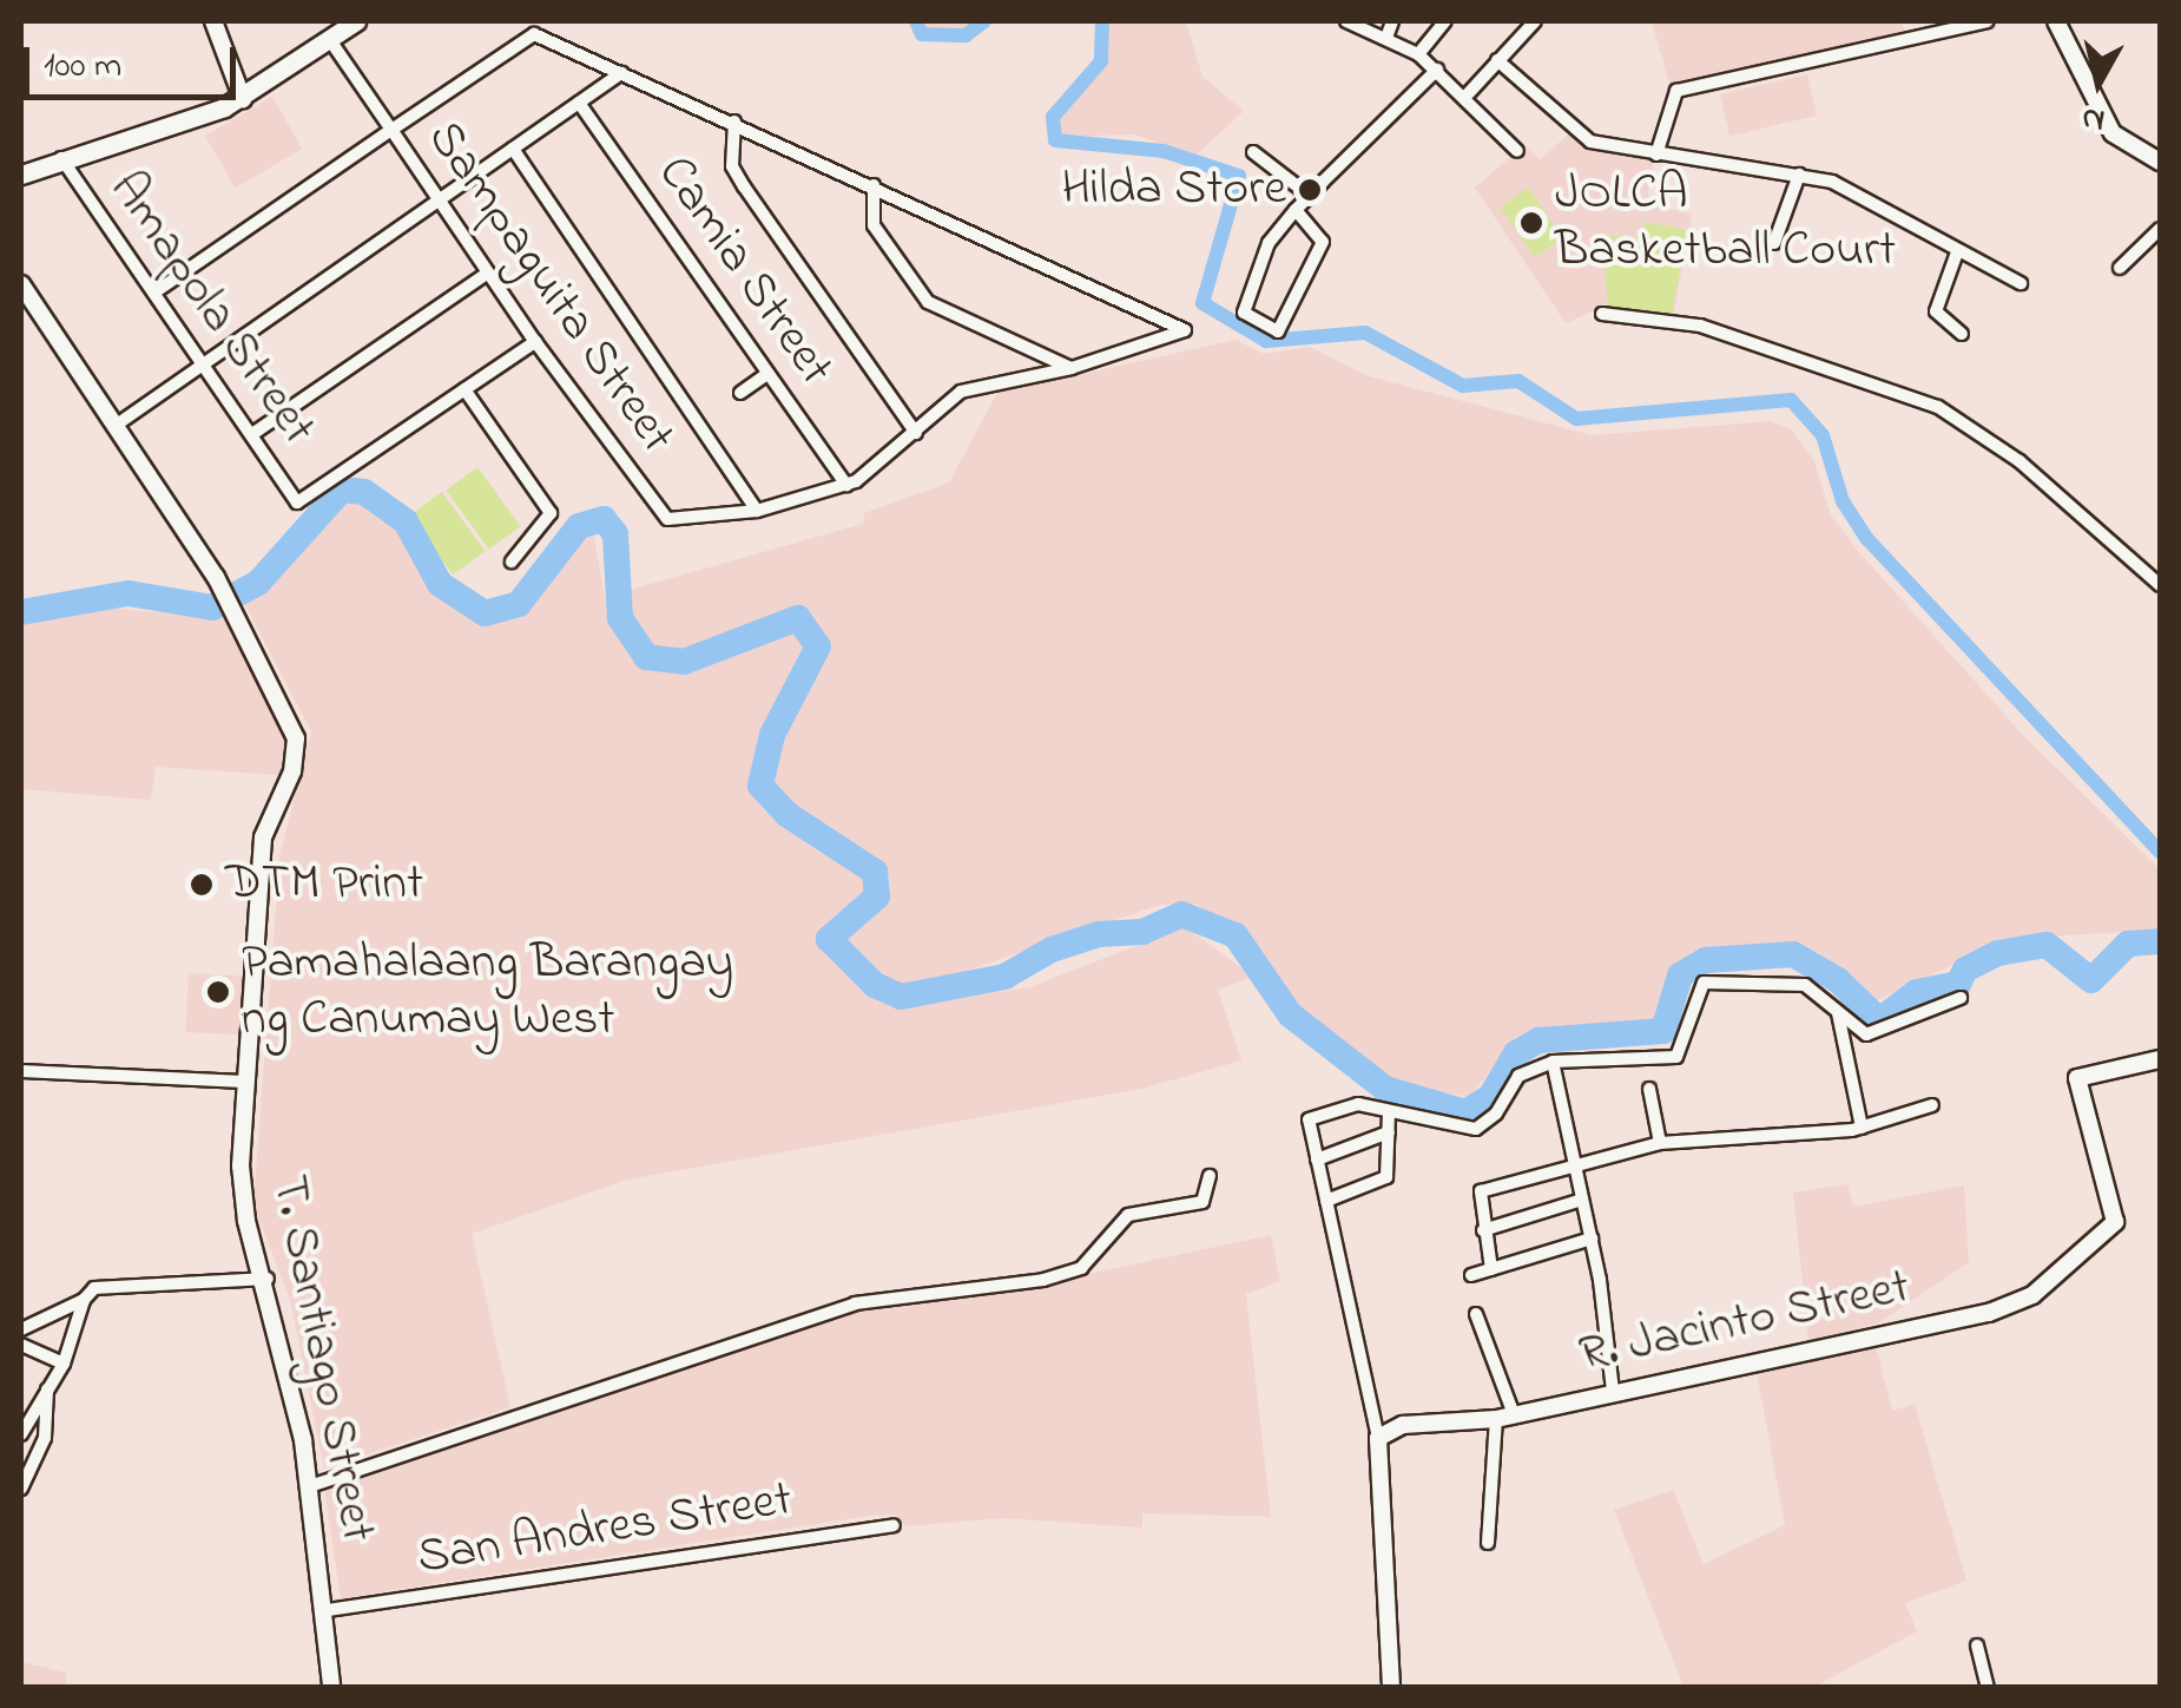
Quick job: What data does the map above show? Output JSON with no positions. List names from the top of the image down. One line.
{"streets":{"street":["Camia Street","Sampaguita Street","Amapola Street","R. Jacinto Street","T. Santiago Street","San Andres Street"]},"crossings":[["T. Santiago Street","San Andres Street"]],"places":["Hilda Store","JOLCA Basketball Court","DTM Print","Pamahalaang Barangay ng Canumay West"],"scale_bar":"100 m","north":"bottom"}
